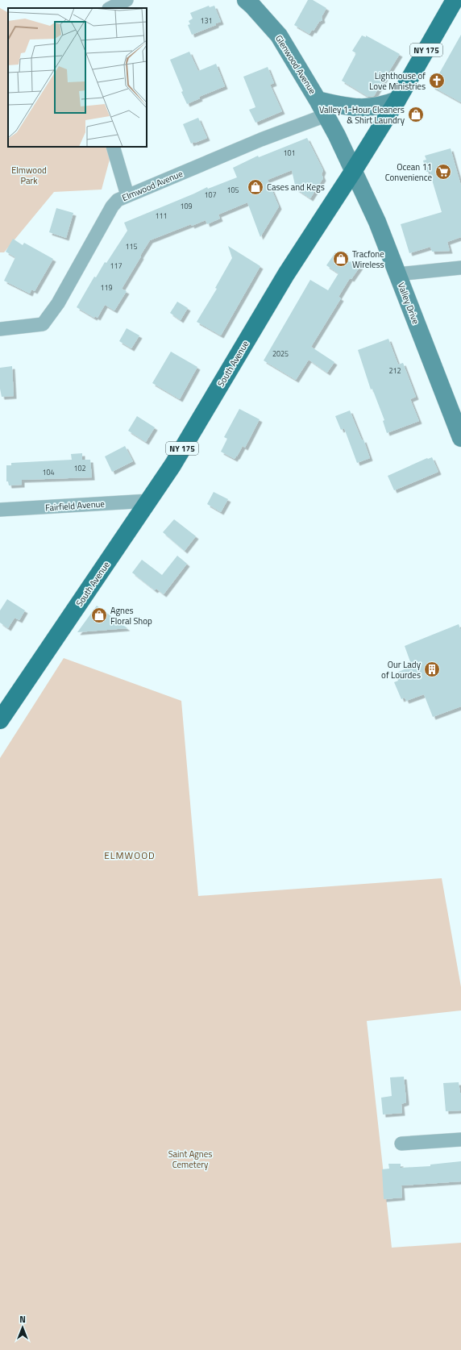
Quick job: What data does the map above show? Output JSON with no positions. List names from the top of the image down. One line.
{"streets":{"main road":["NY 175","Glenwood Avenue","Valley Drive","South Avenue"],"street":["Elmwood Avenue","Fairfield Avenue"]},"crossings":[["Glenwood Avenue","Elmwood Avenue"],["Glenwood Avenue","Valley Drive"],["Glenwood Avenue","South Avenue"],["Valley Drive","South Avenue"],["South Avenue","Fairfield Avenue"]],"districts":["ELMWOOD"],"parks":["Elmwood Park","Saint Agnes Cemetery"],"places":{"church":["Lighthouse of Love Ministries"],"shop":["Valley 1-Hour Cleaners & Shirt Laundry","Cases and Kegs","Tracfone Wireless","Agnes Floral Shop"],"supermarket":["Ocean 11 Convenience"],"building":["Our Lady of Lourdes"]},"house_numbers":["131","101","105","107","109","111","115","117","119","2025","212","102","104"],"north":"top"}
